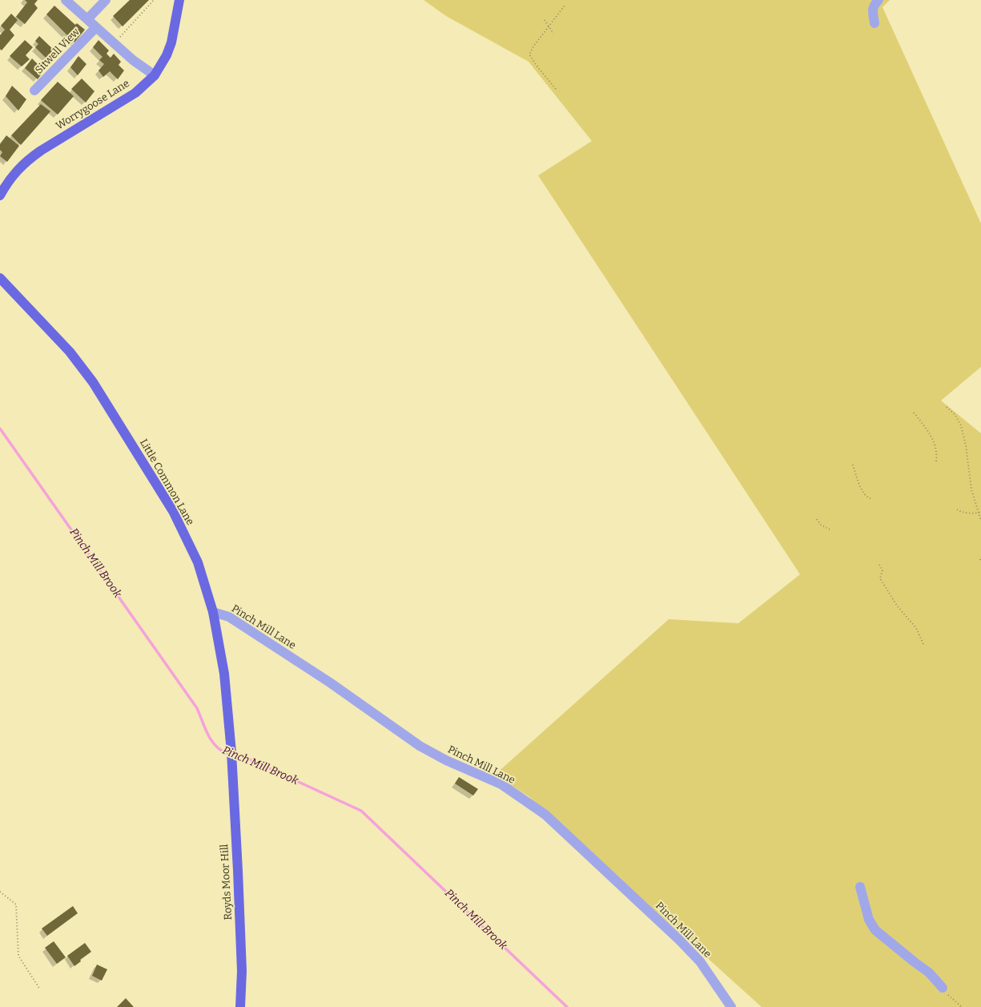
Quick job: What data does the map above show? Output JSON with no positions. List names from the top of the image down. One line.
{"streets":{"main road":["Worrygoose Lane","Little Common Lane","Royds Moor Hill"],"street":["Sitwell View","Pinch Mill Lane"]},"crossings":[["Little Common Lane","Pinch Mill Lane"],["Little Common Lane","Royds Moor Hill"]],"water":["Pinch Mill Brook"]}
